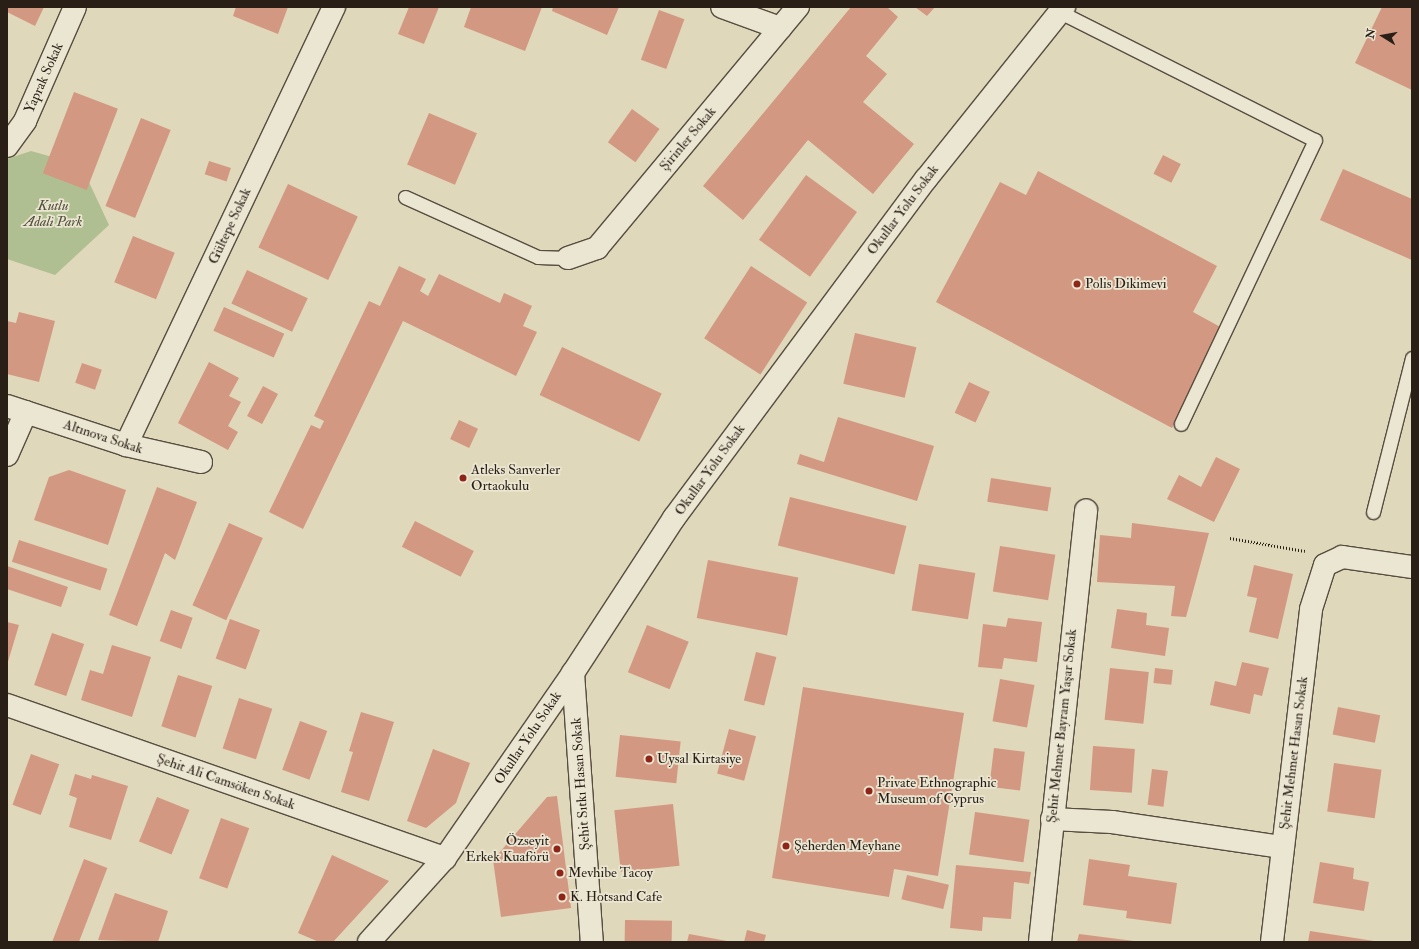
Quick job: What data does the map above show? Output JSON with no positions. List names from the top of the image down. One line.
{"streets":{"street":["Yaprak Sokak","Şirinler Sokak","Okullar Yolu Sokak","Gültepe Sokak","Altınova Sokak","Şehit Mehmet Bayram Yaşar Sokak","Şehit Mehmet Hasan Sokak","Şehit Ali Camsöken Sokak","Şehit Sıtkı Hasan Sokak"]},"crossings":[["Okullar Yolu Sokak","Şehit Ali Camsöken Sokak"],["Okullar Yolu Sokak","Şehit Sıtkı Hasan Sokak"],["Gültepe Sokak","Altınova Sokak"]],"parks":["Kutlu Adali Park"],"places":["Polis Dikimevi","Atleks Sanverler Ortaokulu","Uysal Kirtasiye","Private Ethnographic Museum of Cyprus","Şeherden Meyhane","Özseyit Erkek Kuaförü","Mevhibe Tacoy","K. Hotsand Cafe"],"north":"left"}
